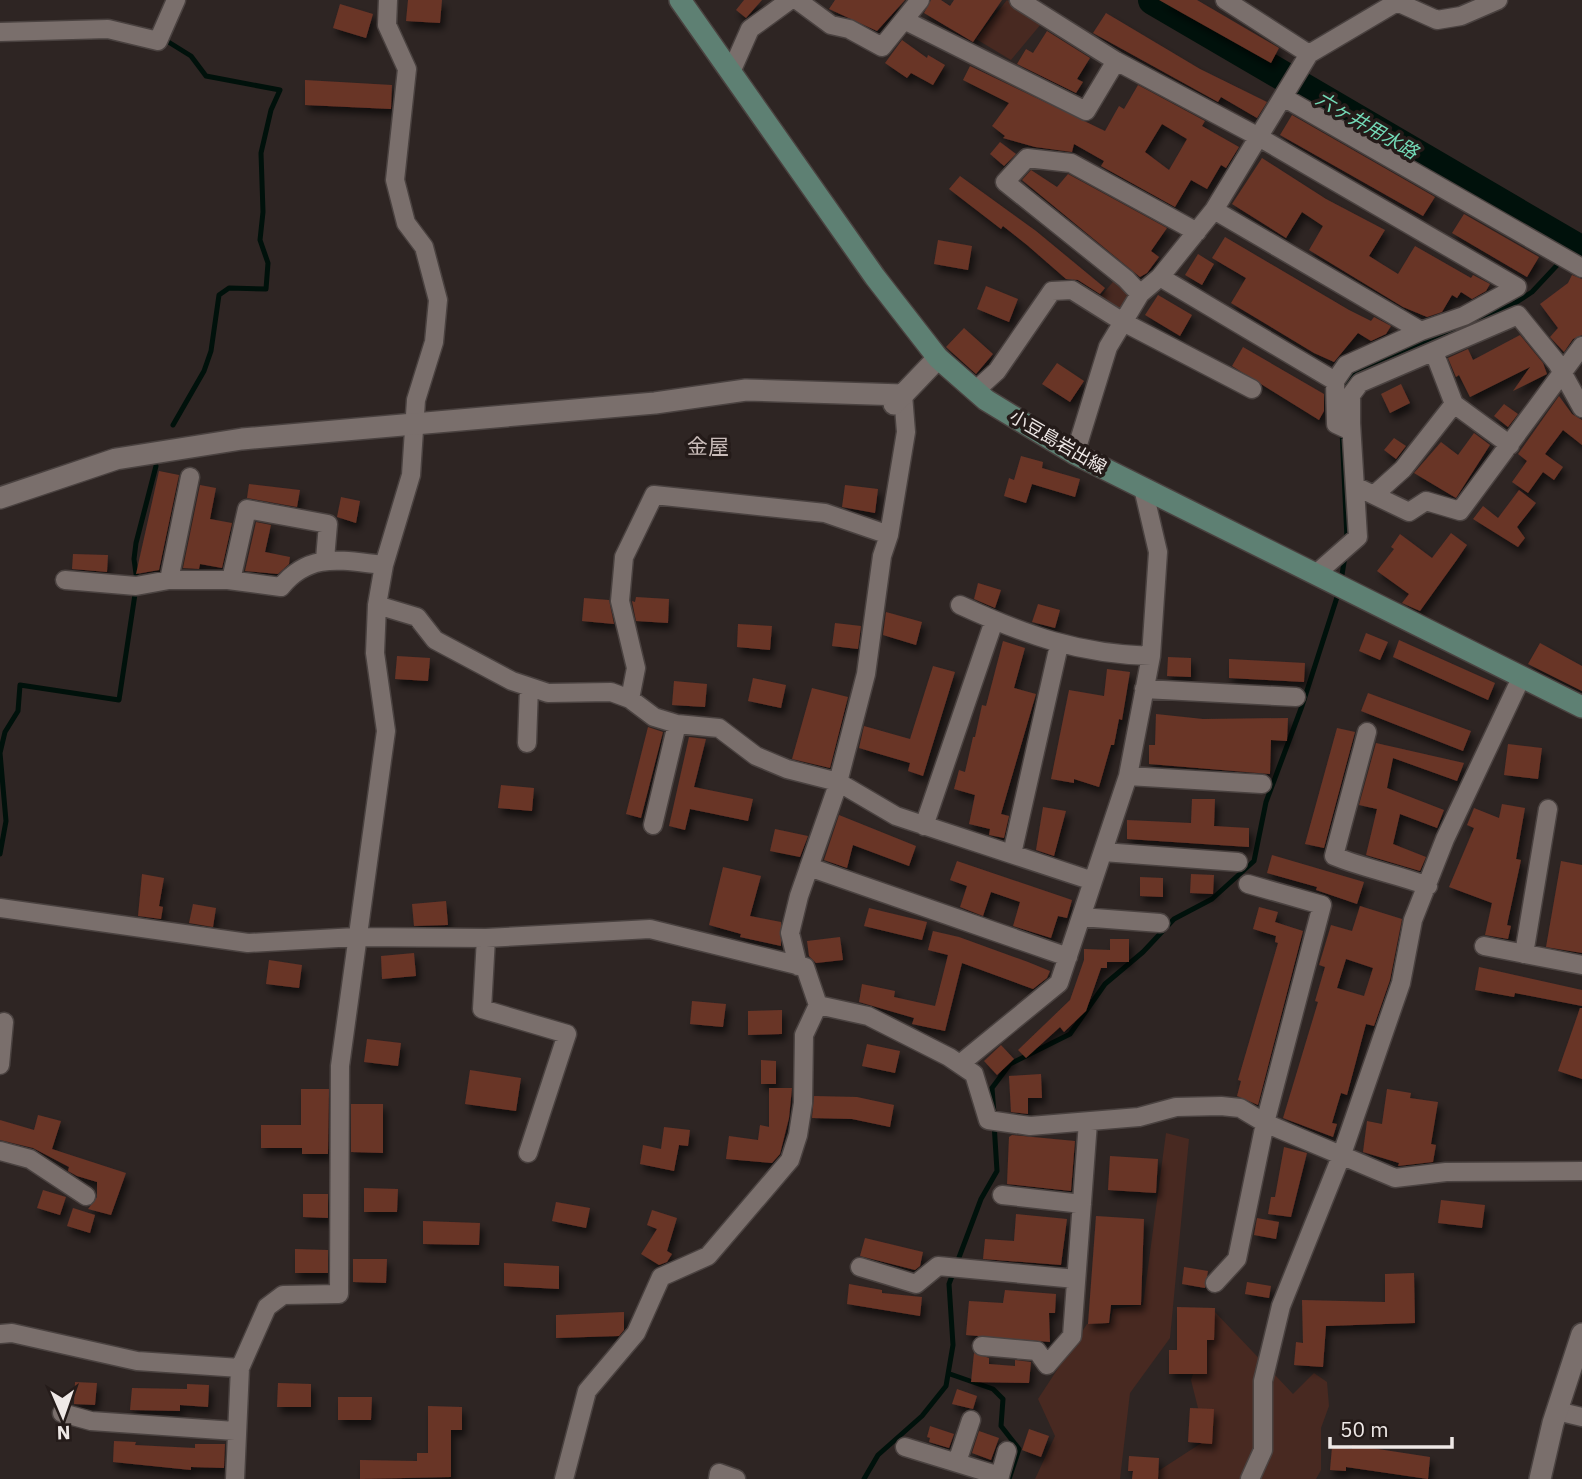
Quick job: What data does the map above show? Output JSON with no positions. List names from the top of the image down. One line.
{"streets":{"main road":["小豆島岩出線"]},"districts":["金屋"],"water":["六ヶ井用水路"],"scale_bar":"50 m","north":"bottom"}
